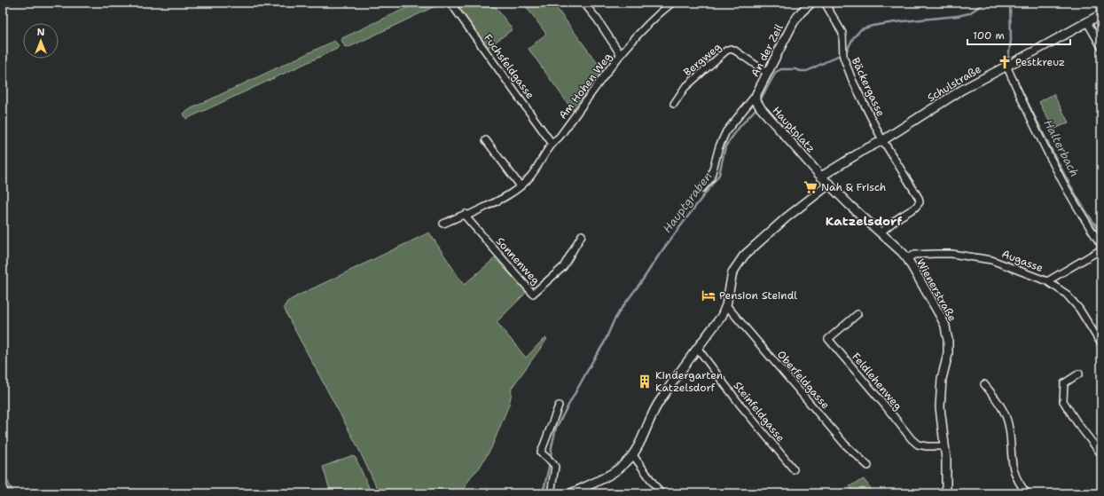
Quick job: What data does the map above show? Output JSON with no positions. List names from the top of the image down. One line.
{"streets":{"street":["An der Zeil","Bergweg","Fuchsfeldgasse","Schulstraße","Am Hohen Weg","Bäckergasse","Hauptplatz","Sonnenweg","Augasse","Wienerstraße","Oberfeldgasse","Feldlehenweg","Steinfeldgasse"]},"crossings":[["An der Zeil","Bergweg"],["An der Zeil","Hauptplatz"],["Fuchsfeldgasse","Am Hohen Weg"],["Schulstraße","Bäckergasse"],["Schulstraße","Hauptplatz"],["Schulstraße","Wienerstraße"],["Am Hohen Weg","Sonnenweg"],["Bäckergasse","Wienerstraße"],["Hauptplatz","Wienerstraße"],["Augasse","Wienerstraße"],["Wienerstraße","Feldlehenweg"]],"districts":["Katzelsdorf"],"water":["Halterbach","Hauptgraben"],"places":{"church":["Pestkreuz"],"supermarket":["Nah & Frisch"],"hotel":["Pension Steindl"],"building":["Kindergarten Katzelsdorf"]},"scale_bar":"100 m","north":"top"}
